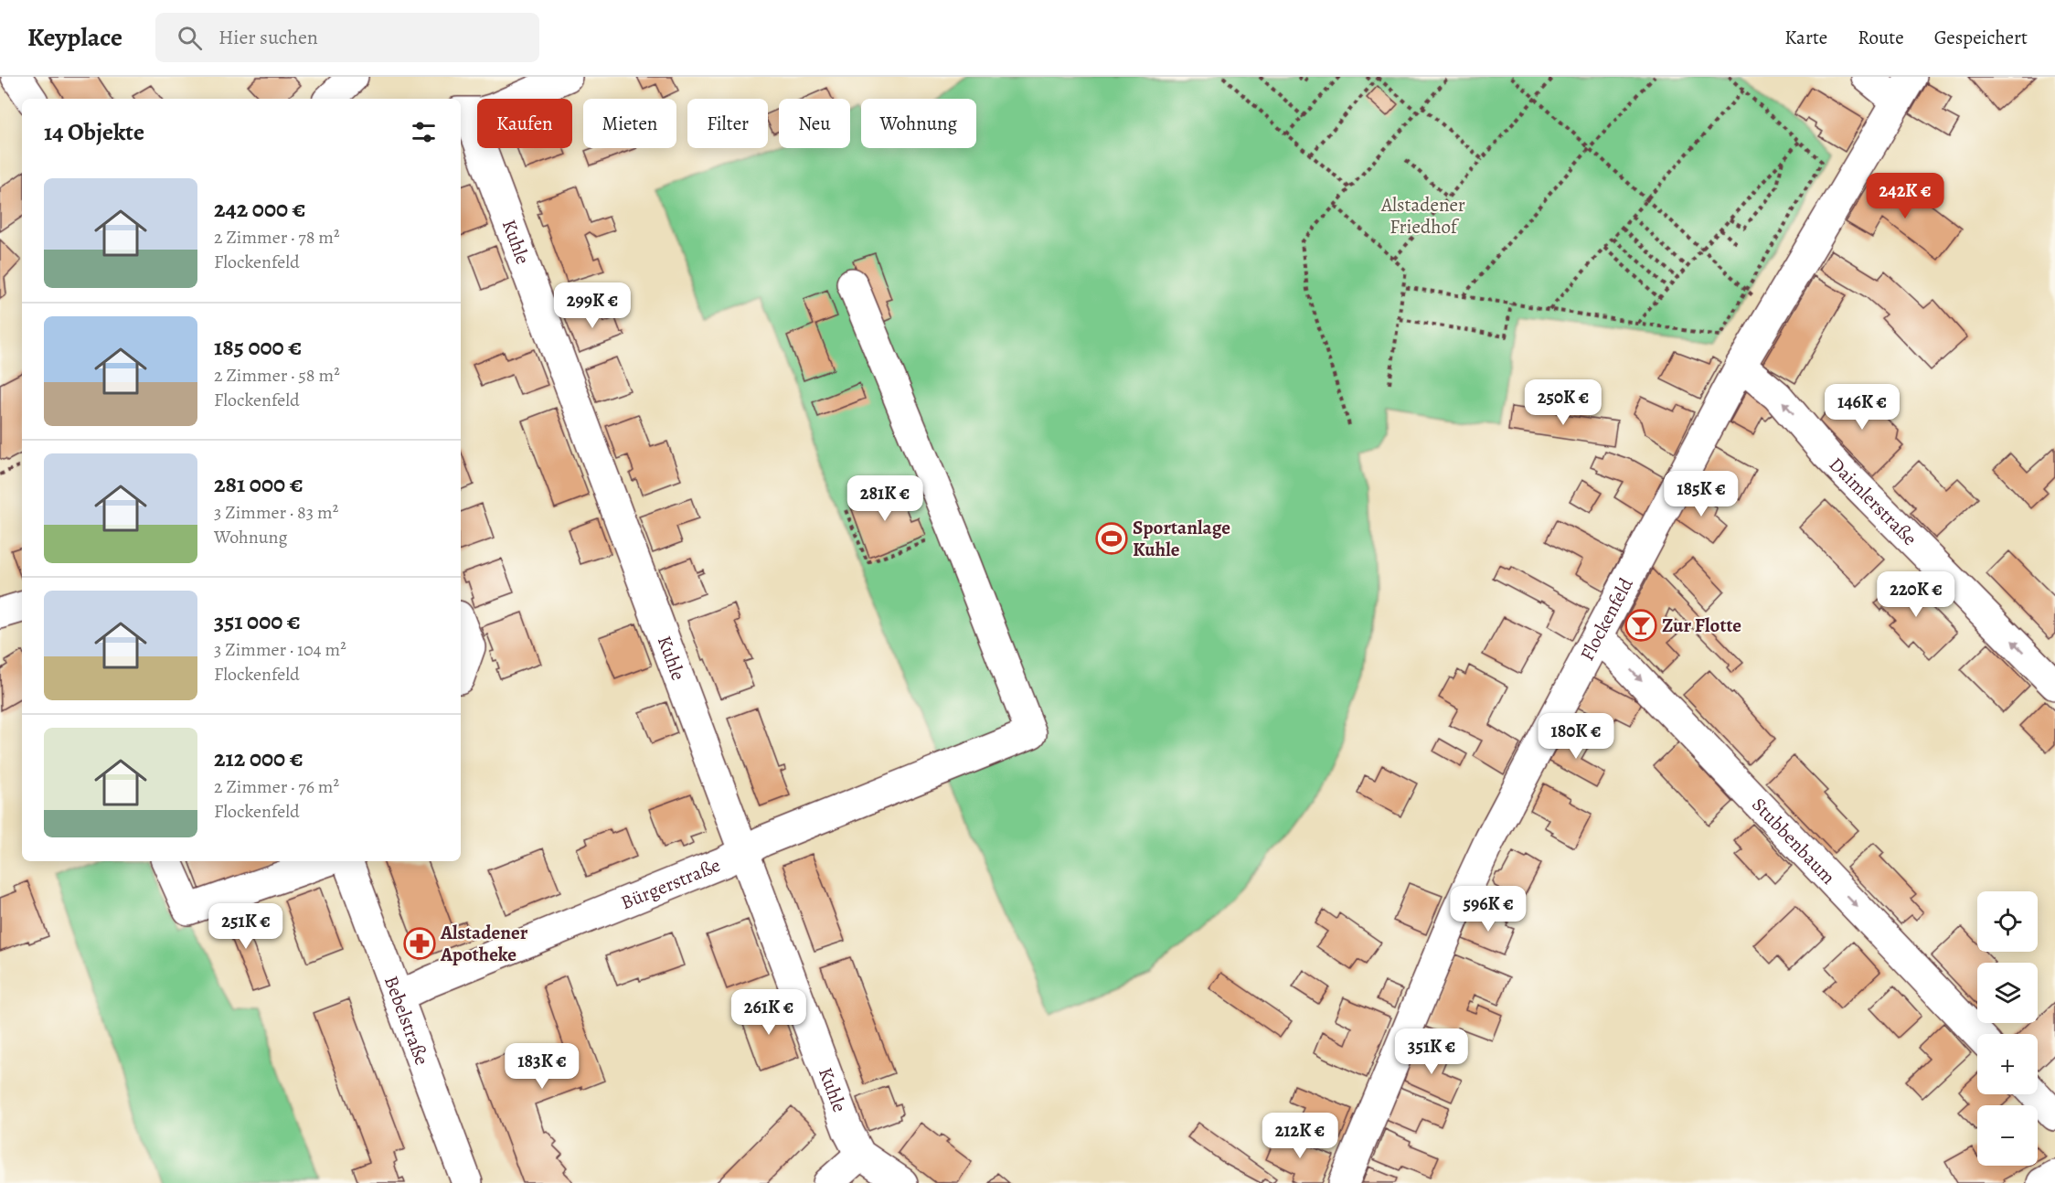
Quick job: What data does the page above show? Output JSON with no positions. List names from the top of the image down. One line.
{"streets":{"street":["Kuhle","Daimlerstraße","Flockenfeld","Stubbenbaum","Bürgerstraße","Bebelstraße"]},"crossings":[["Kuhle","Bürgerstraße"],["Daimlerstraße","Flockenfeld"],["Flockenfeld","Stubbenbaum"],["Bürgerstraße","Bebelstraße"]],"one_way":["Daimlerstraße","Stubbenbaum"],"parks":["Alstadener Friedhof"],"places":{"sports":["Sportanlage Kuhle"],"bar":["Zur Flotte"],"pharmacy":["Alstadener Apotheke"]},"page":{"header":"Keyplace","search":"Hier suchen","nav":["Karte","Route","Gespeichert"],"chip":["Kaufen","Mieten","Filter","Neu","Wohnung"],"heading":"14 Objekte","list":[{"name":"242 000 €","note":"2 Zimmer · 78 m² · Flockenfeld"},{"name":"185 000 €","note":"2 Zimmer · 58 m² · Flockenfeld"},{"name":"281 000 €","note":"3 Zimmer · 83 m² · Wohnung"},{"name":"351 000 €","note":"3 Zimmer · 104 m² · Flockenfeld"},{"name":"212 000 €","note":"2 Zimmer · 76 m² · Flockenfeld"}],"price":["242K €","299K €","250K €","146K €","185K €","281K €","220K €","180K €","596K €","251K €","261K €","351K €","183K €","212K €"],"map_buttons":["+","−"]}}
